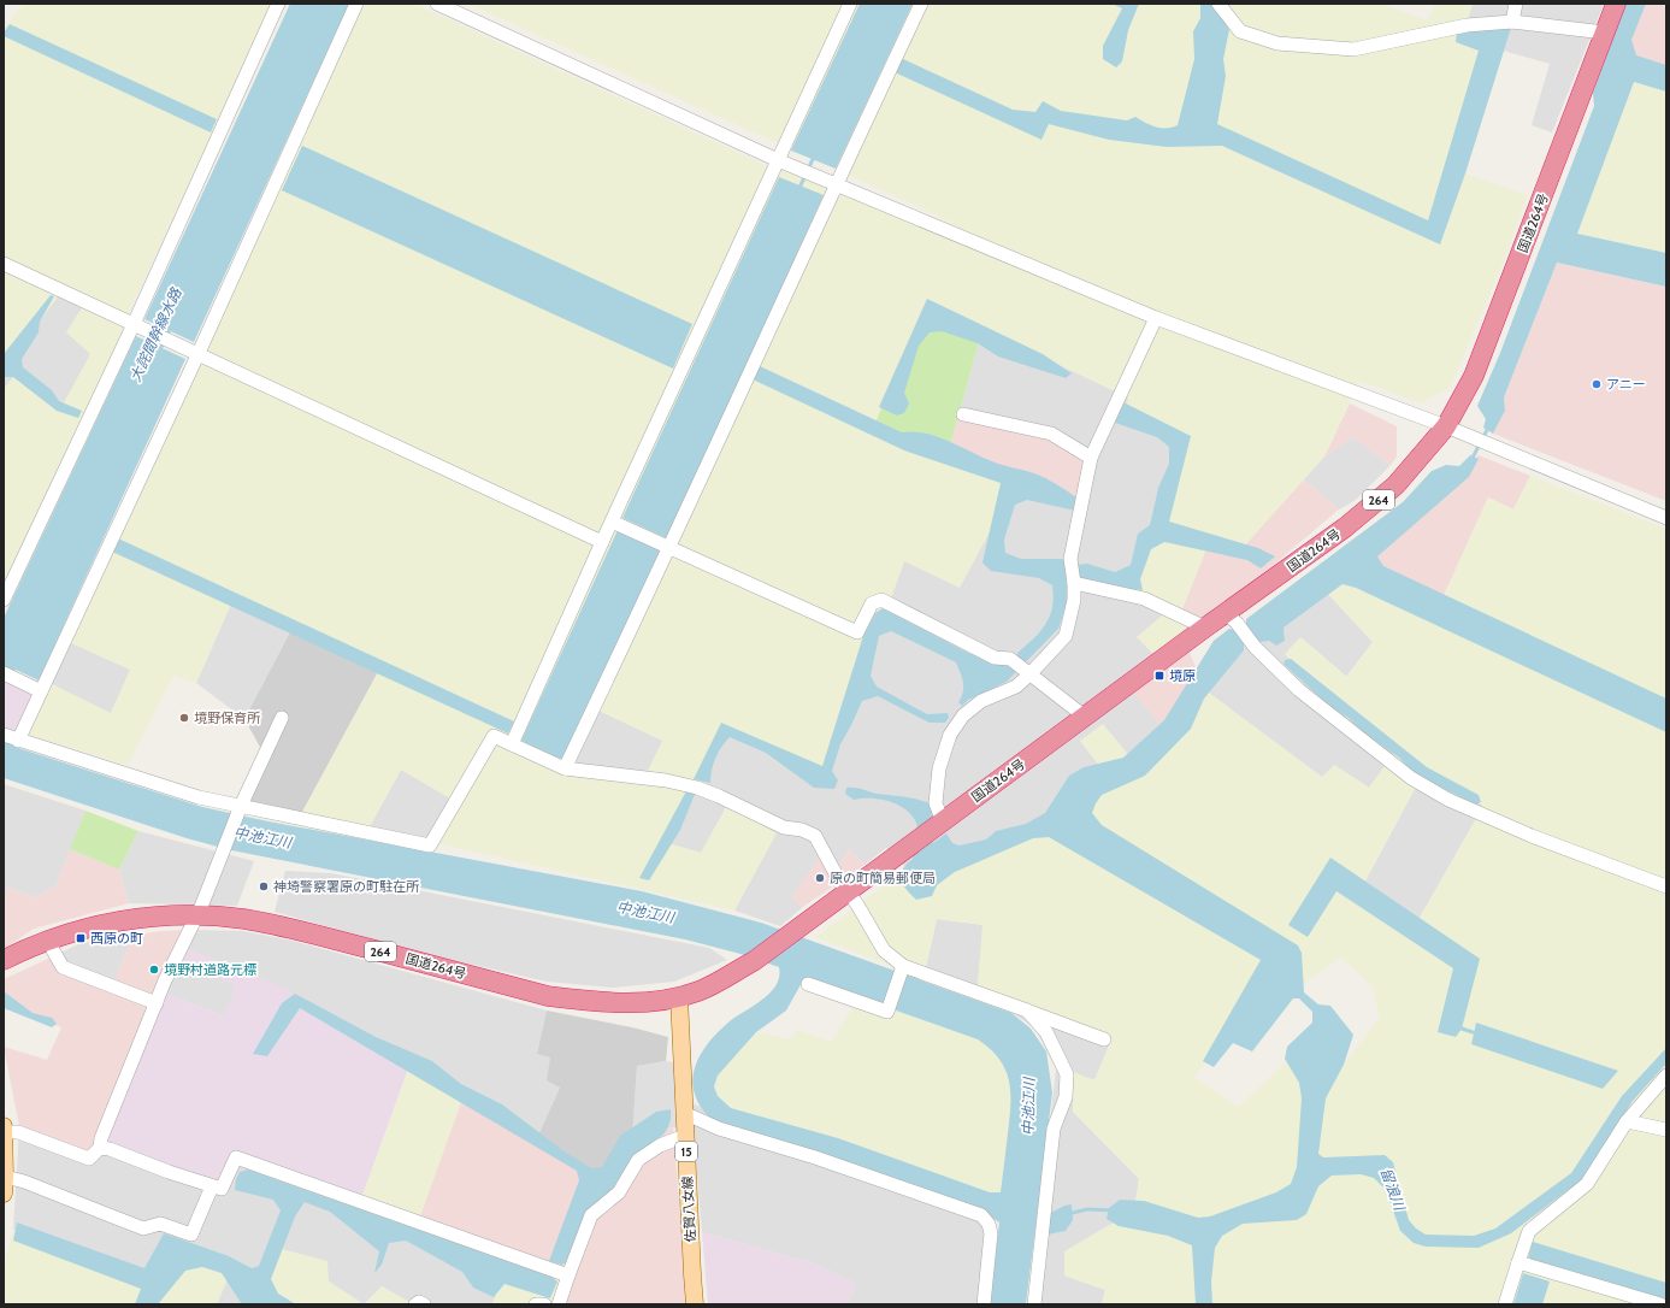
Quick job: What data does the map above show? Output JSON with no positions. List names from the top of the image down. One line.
{"streets":{"highway":["国道264号","264"],"main road":["15","佐賀八女線"]},"crossings":[["国道264号","佐賀八女線"]],"water":["大詫間幹線水路","中池江川","留浪川"],"places":{"other":["アニー","境野保育所","原の町簡易郵便局","神埼警察署原の町駐在所","境野村道路元標"],"transit":["境原","西原の町"]}}
